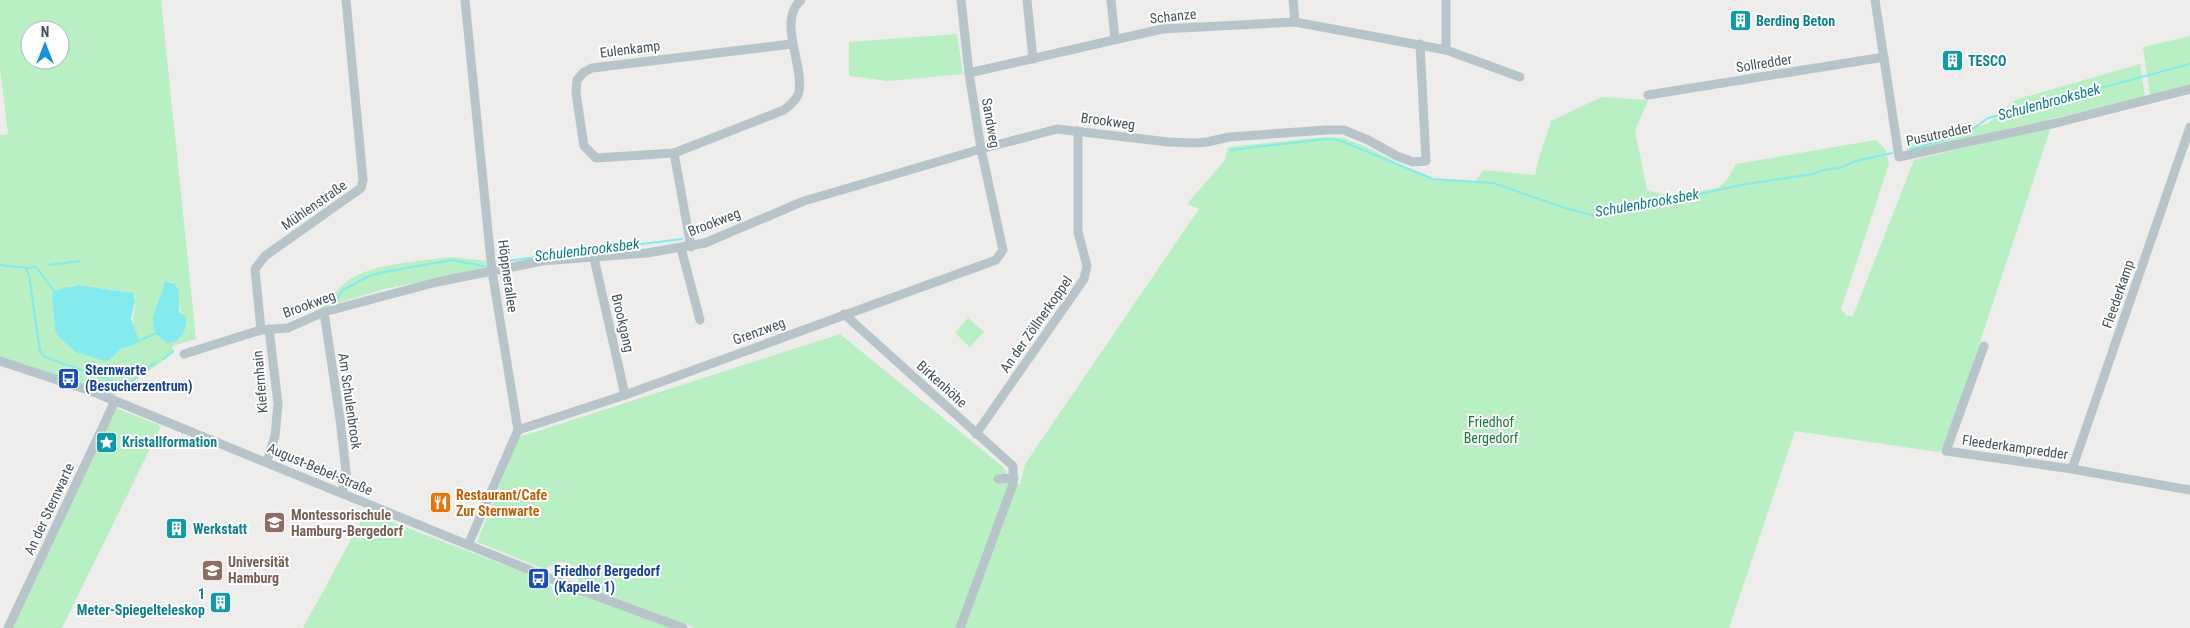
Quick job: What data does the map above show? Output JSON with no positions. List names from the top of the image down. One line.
{"streets":{"street":["Schanze","Eulenkamp","Sollredder","Brookweg","Sandweg","Pusutredder","Mühlenstraße","Höppnerallee","Fleederkamp","Brookgang","An der Zöllnerkoppel","Grenzweg","Kiefernhain","Birkenhöhe","Am Schulenbrook","Fleederkampredder","August-Bebel-Straße","An der Sternwarte"]},"crossings":[["Schanze","Brookweg"],["Schanze","Sandweg"],["Sollredder","Pusutredder"],["Brookweg","Sandweg"],["Brookweg","Mühlenstraße"],["Brookweg","Höppnerallee"],["Brookweg","Brookgang"],["Brookweg","An der Zöllnerkoppel"],["Brookweg","Kiefernhain"],["Brookweg","Am Schulenbrook"],["Sandweg","Grenzweg"],["Mühlenstraße","Kiefernhain"],["Höppnerallee","Grenzweg"],["Fleederkamp","Fleederkampredder"],["Brookgang","Grenzweg"],["An der Zöllnerkoppel","Birkenhöhe"],["Grenzweg","Birkenhöhe"],["Kiefernhain","August-Bebel-Straße"],["Am Schulenbrook","August-Bebel-Straße"],["August-Bebel-Straße","An der Sternwarte"]],"water":["Schulenbrooksbek"],"parks":["Friedhof Bergedorf"],"places":{"building":["Berding Beton","TESCO","Werkstatt","1 Meter-Spiegelteleskop"],"bus stop":["Sternwarte (Besucherzentrum)","Friedhof Bergedorf (Kapelle 1)"],"place":["Kristallformation"],"restaurant":["Restaurant/Cafe Zur Sternwarte"],"school or university":["Montessorischule Hamburg-Bergedorf","Universität Hamburg"]},"north":"top"}
